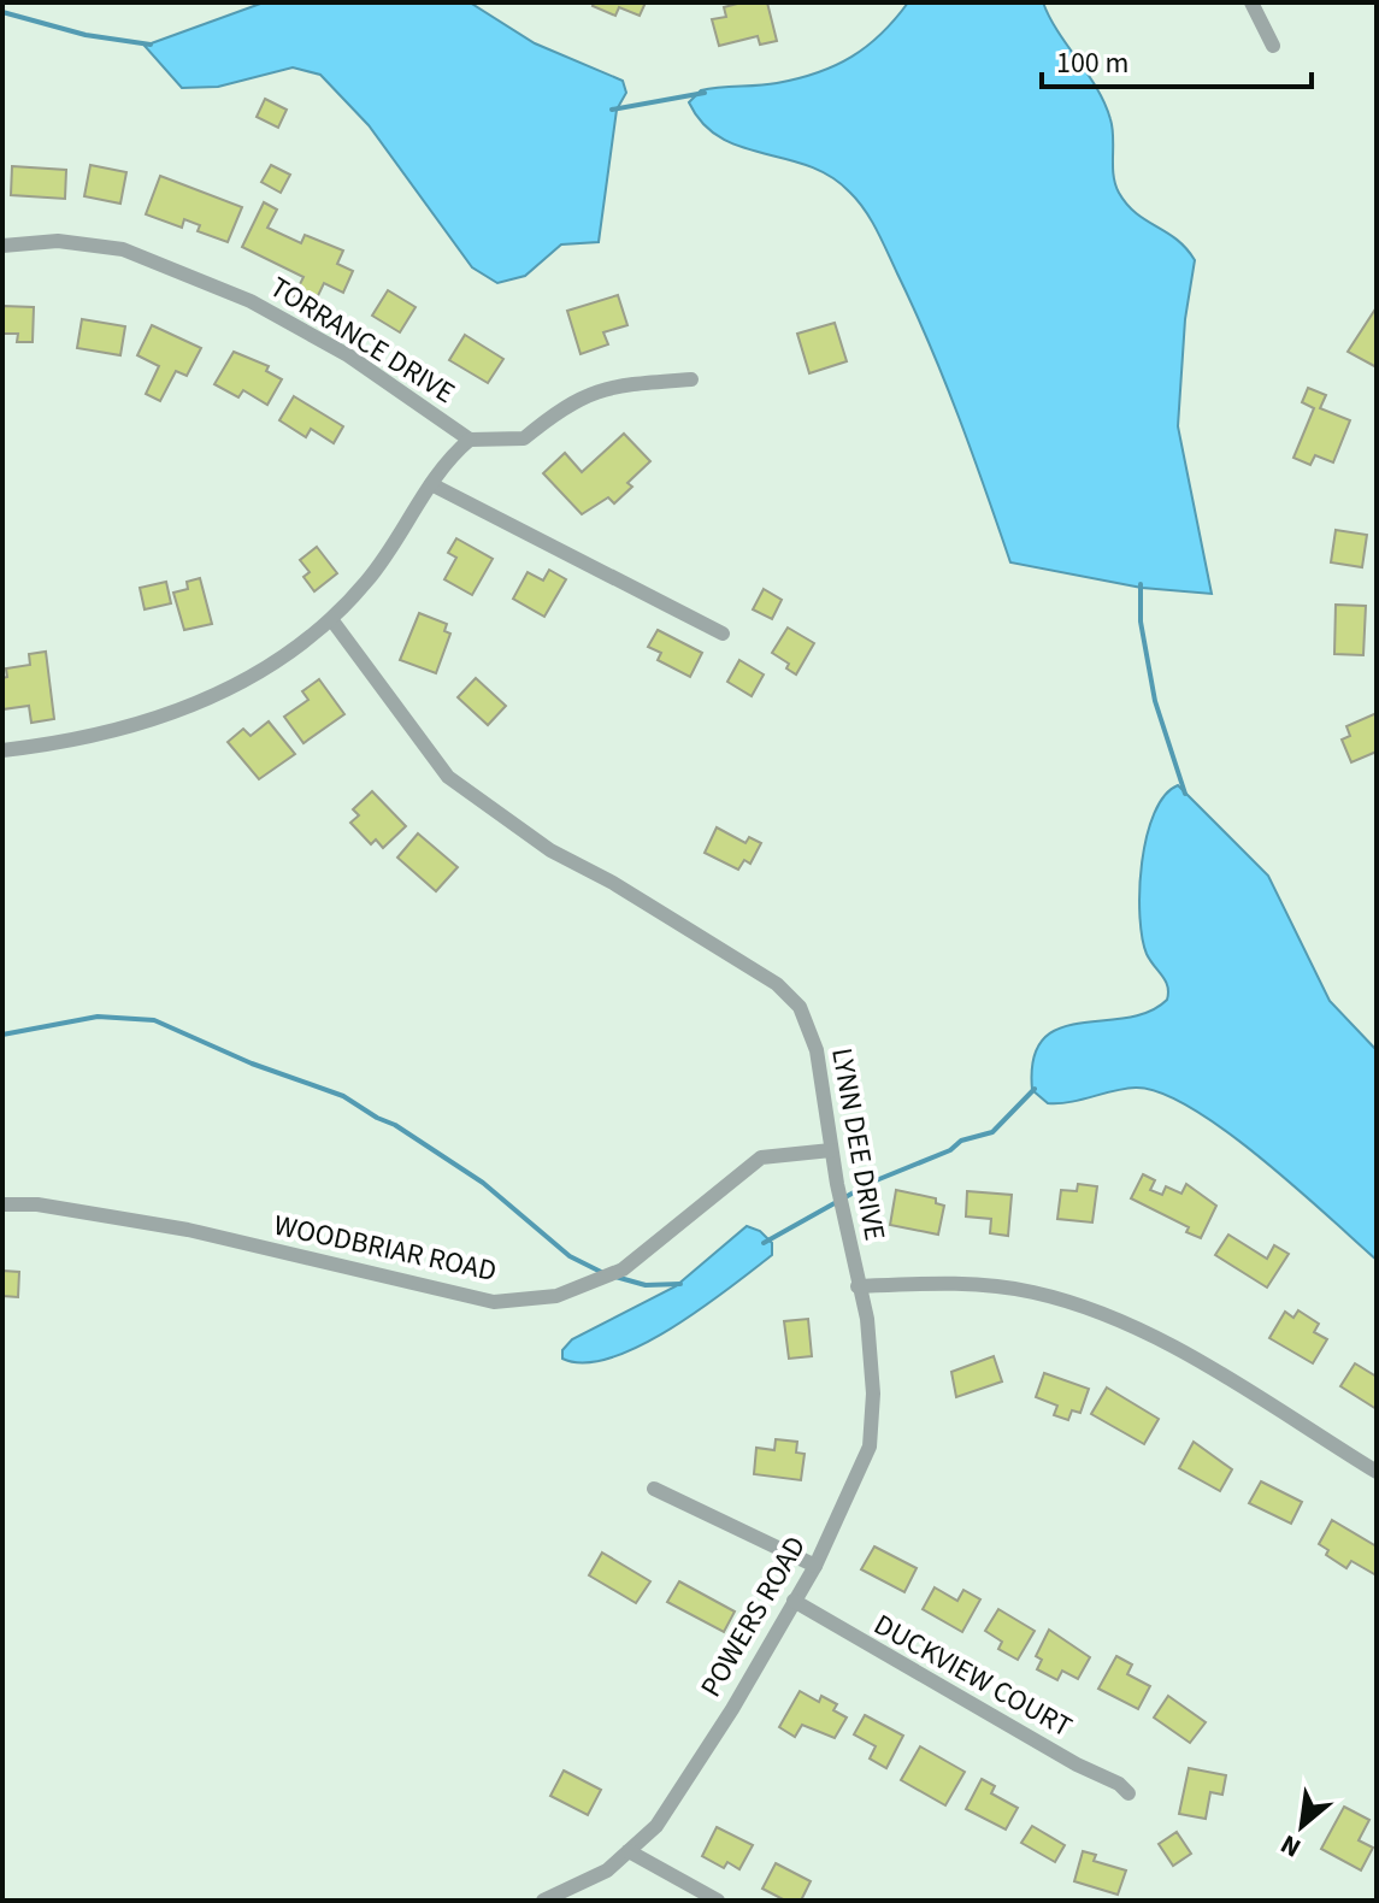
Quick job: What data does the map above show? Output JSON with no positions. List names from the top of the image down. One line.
{"streets":{"street":["TORRANCE DRIVE","LYNN DEE DRIVE","WOODBRIAR ROAD","POWERS ROAD","DUCKVIEW COURT"]},"crossings":[["LYNN DEE DRIVE","WOODBRIAR ROAD"],["LYNN DEE DRIVE","POWERS ROAD"],["POWERS ROAD","DUCKVIEW COURT"]],"scale_bar":"100 m","north":"bottom left"}
